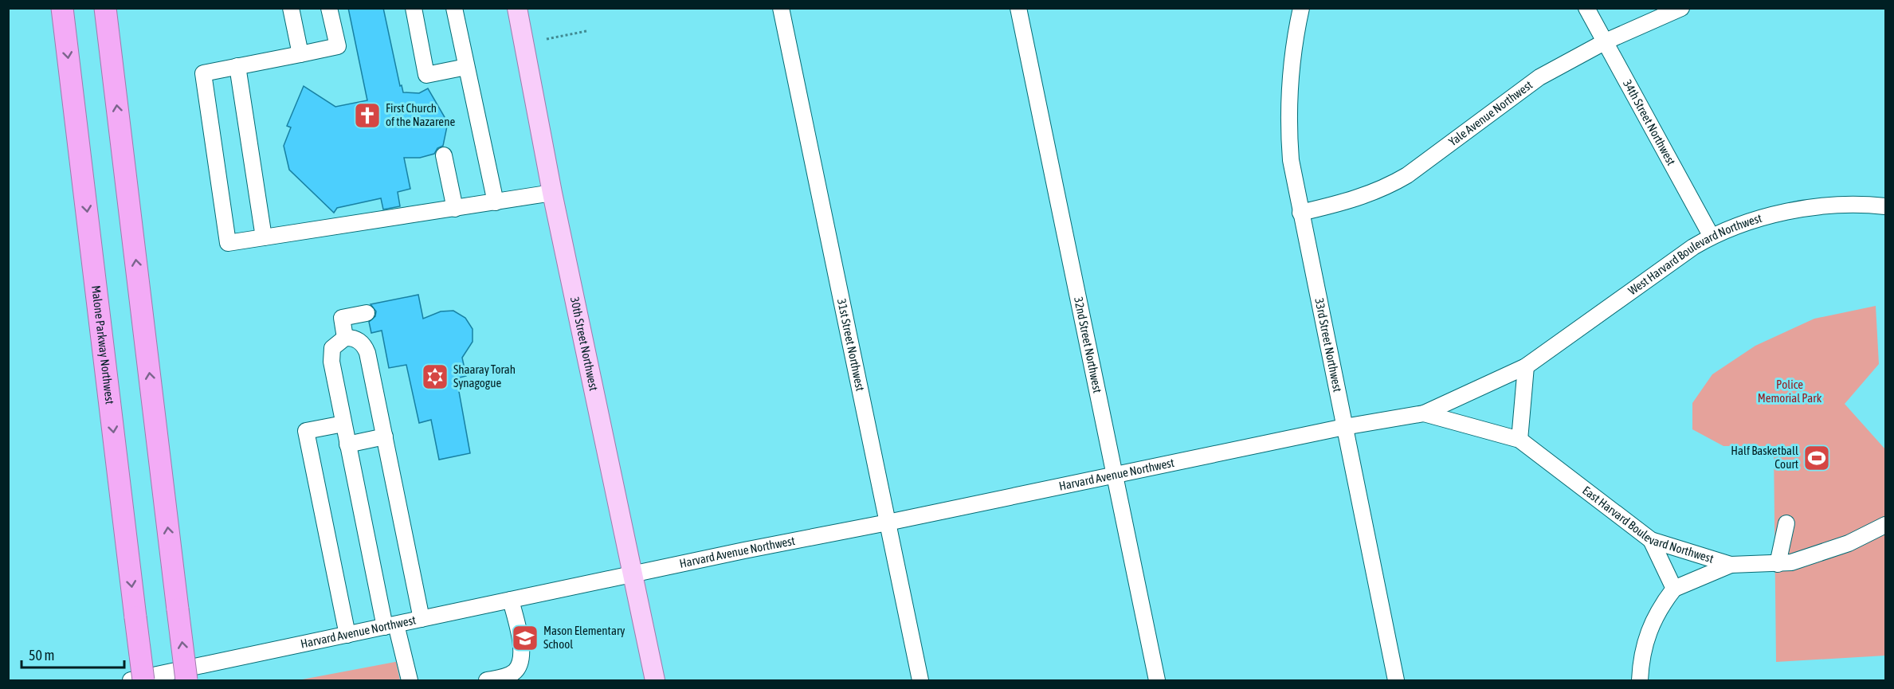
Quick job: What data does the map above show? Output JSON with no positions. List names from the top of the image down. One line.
{"streets":{"highway":["Malone Parkway Northwest"],"main road":["30th Street Northwest"],"street":["Yale Avenue Northwest","34th Street Northwest","West Harvard Boulevard Northwest","31st Street Northwest","32nd Street Northwest","33rd Street Northwest","Harvard Avenue Northwest","East Harvard Boulevard Northwest"]},"crossings":[["Yale Avenue Northwest","34th Street Northwest"],["Yale Avenue Northwest","33rd Street Northwest"],["34th Street Northwest","West Harvard Boulevard Northwest"],["West Harvard Boulevard Northwest","33rd Street Northwest"],["West Harvard Boulevard Northwest","Harvard Avenue Northwest"],["West Harvard Boulevard Northwest","East Harvard Boulevard Northwest"],["30th Street Northwest","Harvard Avenue Northwest"],["31st Street Northwest","Harvard Avenue Northwest"],["32nd Street Northwest","Harvard Avenue Northwest"],["33rd Street Northwest","Harvard Avenue Northwest"]],"parks":["Police Memorial Park"],"places":{"church":["First Church of the Nazarene"],"synagogue":["Shaaray Torah Synagogue"],"sports":["Half Basketball Court"],"school or university":["Mason Elementary School"]},"scale_bar":"50 m"}
